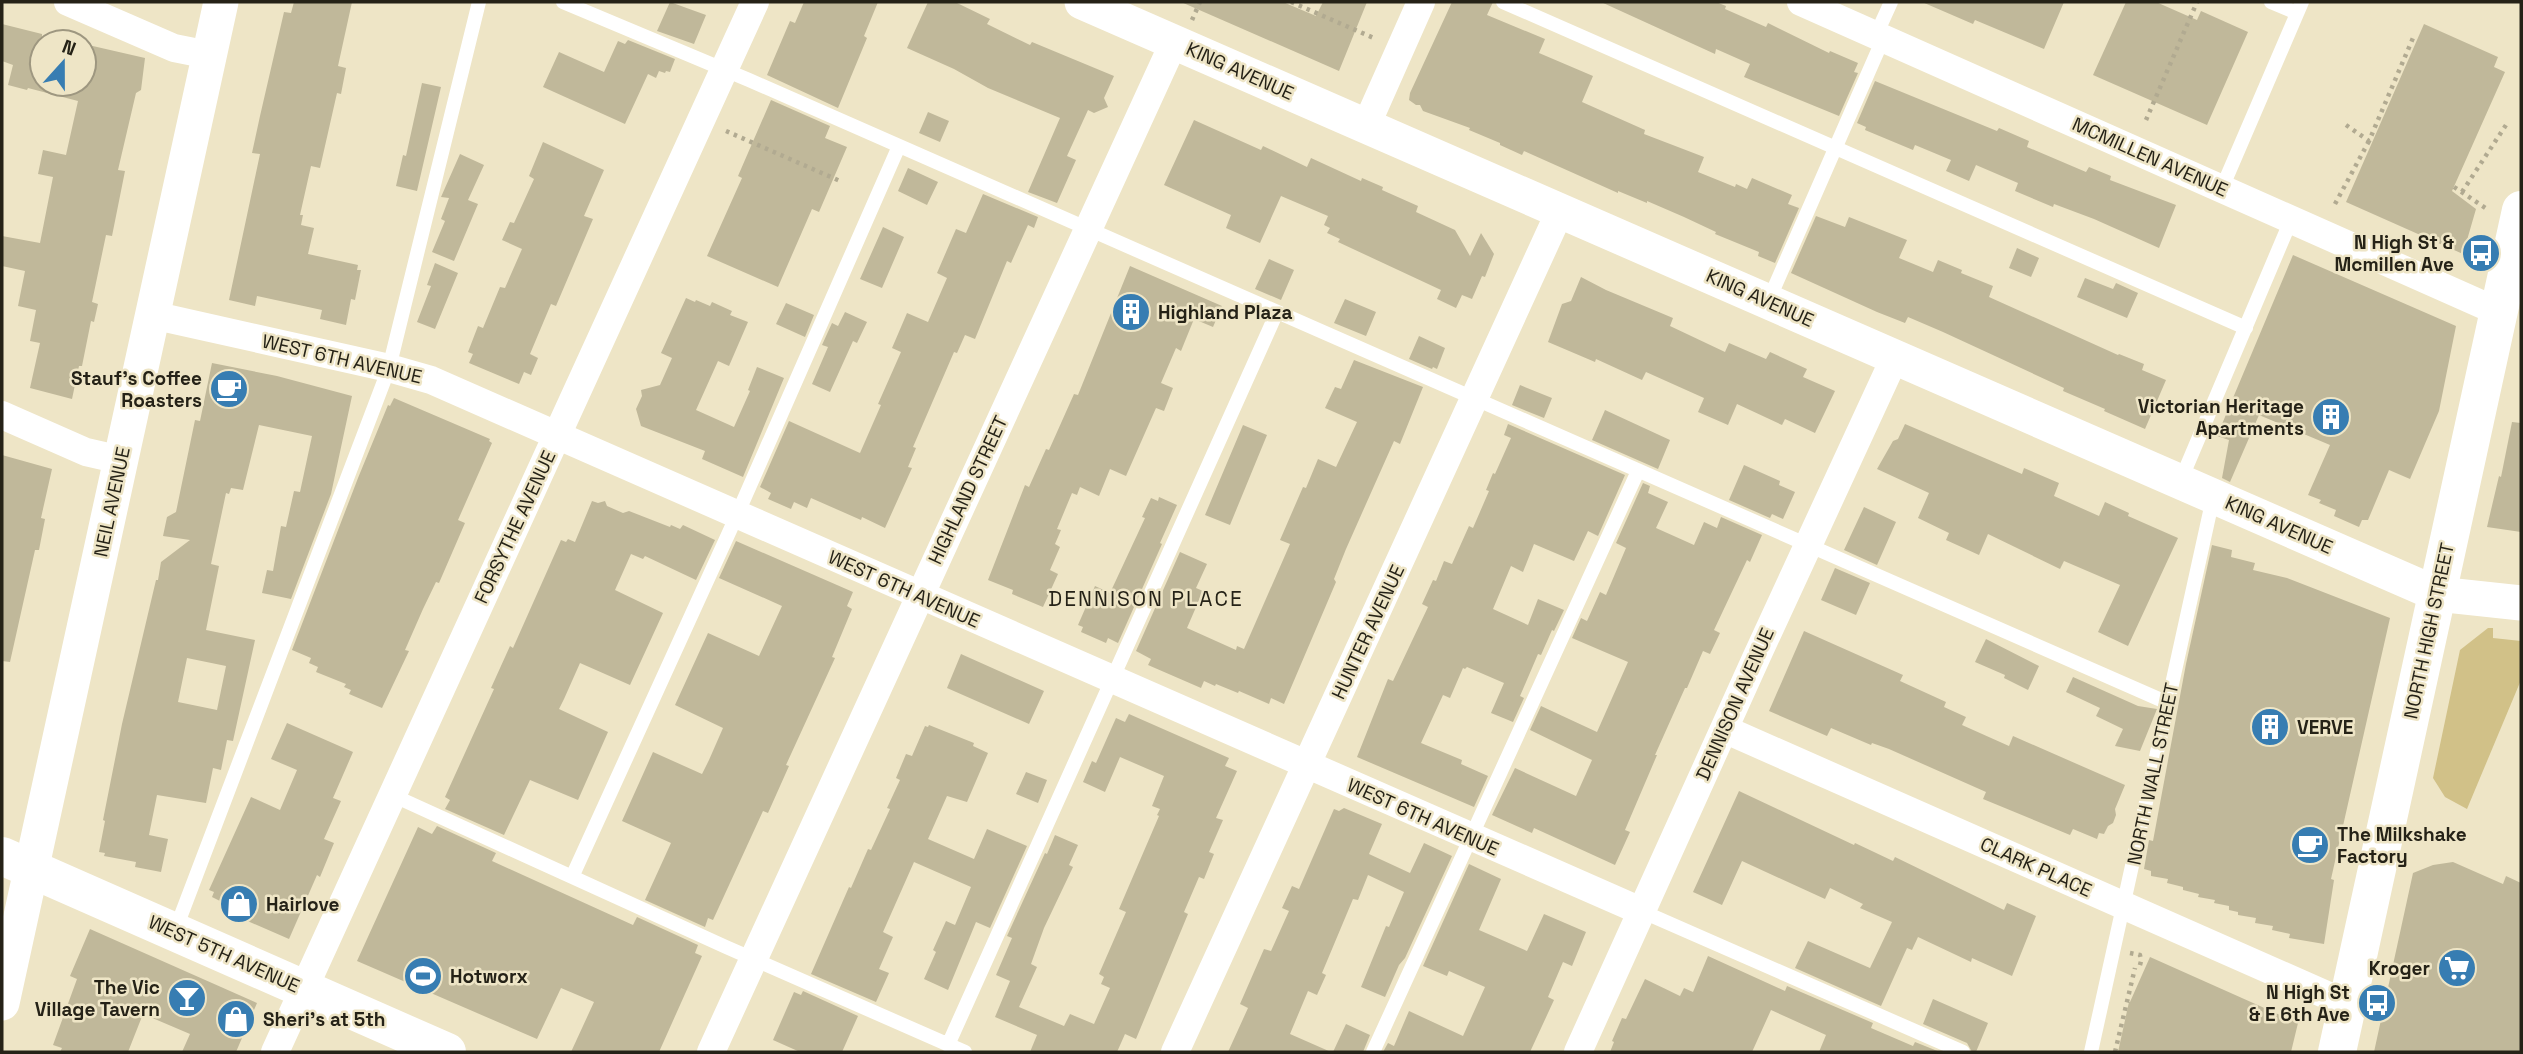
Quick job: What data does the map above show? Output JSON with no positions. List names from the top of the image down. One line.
{"streets":{"main road":["NORTH HIGH STREET","WEST 5TH AVENUE"],"street":["KING AVENUE","MCMILLEN AVENUE","WEST 6TH AVENUE","HIGHLAND STREET","NEIL AVENUE","FORSYTHE AVENUE","HUNTER AVENUE","DENNISON AVENUE","CLARK PLACE"],"lane":["NORTH WALL STREET"]},"crossings":[["KING AVENUE","HIGHLAND STREET"],["KING AVENUE","NORTH HIGH STREET"],["KING AVENUE","HUNTER AVENUE"],["KING AVENUE","DENNISON AVENUE"],["KING AVENUE","NORTH WALL STREET"],["MCMILLEN AVENUE","NORTH HIGH STREET"],["WEST 6TH AVENUE","HIGHLAND STREET"],["WEST 6TH AVENUE","NEIL AVENUE"],["WEST 6TH AVENUE","FORSYTHE AVENUE"],["WEST 6TH AVENUE","HUNTER AVENUE"],["WEST 6TH AVENUE","DENNISON AVENUE"],["NEIL AVENUE","WEST 5TH AVENUE"],["FORSYTHE AVENUE","WEST 5TH AVENUE"],["NORTH HIGH STREET","CLARK PLACE"],["DENNISON AVENUE","CLARK PLACE"],["NORTH WALL STREET","CLARK PLACE"]],"districts":["DENNISON PLACE"],"places":{"bus stop":["N High St & Mcmillen Ave","N High St & E 6th Ave"],"building":["Highland Plaza","Victorian Heritage Apartments","VERVE"],"cafe":["Stauf's Coffee Roasters","The Milkshake Factory"],"shop":["Hairlove","Sheri's at 5th"],"supermarket":["Kroger"],"sports":["Hotworx"],"bar":["The Vic Village Tavern"]},"north":"top"}
